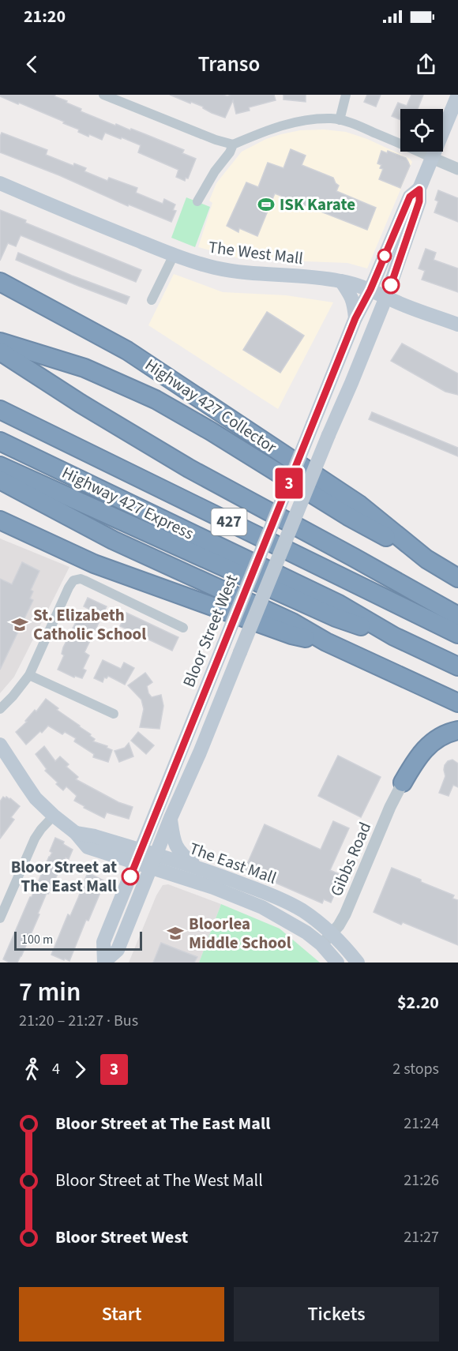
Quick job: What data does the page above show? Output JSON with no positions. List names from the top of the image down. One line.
{"streets":{"highway":["Highway 427 Collector","Highway 427 Express","427"],"main road":["The West Mall","Bloor Street West","The East Mall"],"street":["Gibbs Road"]},"crossings":[["The West Mall","Bloor Street West"],["Bloor Street West","The East Mall"],["Gibbs Road","The East Mall"]],"places":{"sports":["ISK Karate"],"school or university":["St. Elizabeth Catholic School","Bloorlea Middle School"],"other":["Bloor Street at The East Mall"]},"lines":["bus line 3"],"scale_bar":"100 m","page":{"status":"21:20","header":"Transo","on_map":"3","scale":"100 m","heading":["7 min","21:20 – 21:27 · Bus","$2.20"],"legs":["4","3","2 stops"],"list":[{"name":"Bloor Street at The East Mall","value":"21:24"},{"name":"Bloor Street at The West Mall","value":"21:26"},{"name":"Bloor Street West","value":"21:27"}],"buttons":["Start","Tickets"]}}
